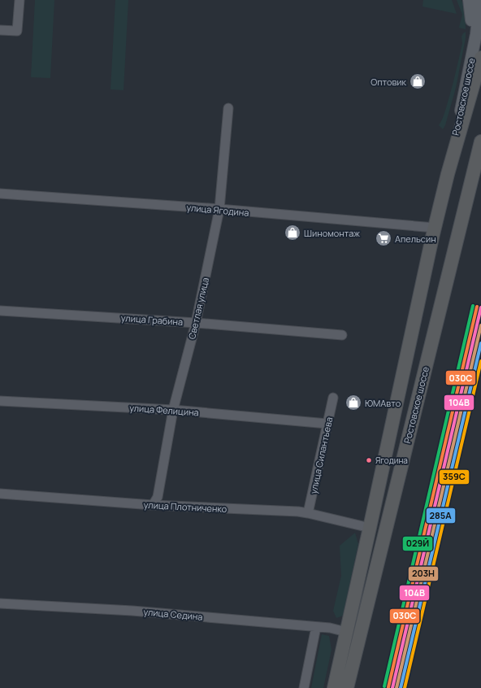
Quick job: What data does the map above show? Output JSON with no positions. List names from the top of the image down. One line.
{"streets":{"highway":["Ростовское шоссе"],"street":["улица Ягодина","Светлая улица","улица Грабина","улица Фелицина","улица Силантьева","улица Плотниченко","улица Седина"]},"crossings":[["Ростовское шоссе","улица Ягодина"],["Ростовское шоссе","улица Плотниченко"],["Ростовское шоссе","улица Седина"],["улица Ягодина","Светлая улица"],["Светлая улица","улица Грабина"],["Светлая улица","улица Фелицина"],["Светлая улица","улица Плотниченко"],["улица Фелицина","улица Силантьева"],["улица Силантьева","улица Плотниченко"]],"places":{"shop":["Оптовик","Шиномонтаж","ЮМАвто"],"supermarket":["Апельсин"],"other":["Ягодина"]},"lines":["transit line 029Й","transit line 030C","transit line 104В","transit line 203Н","transit line 285А","transit line 359С"]}
